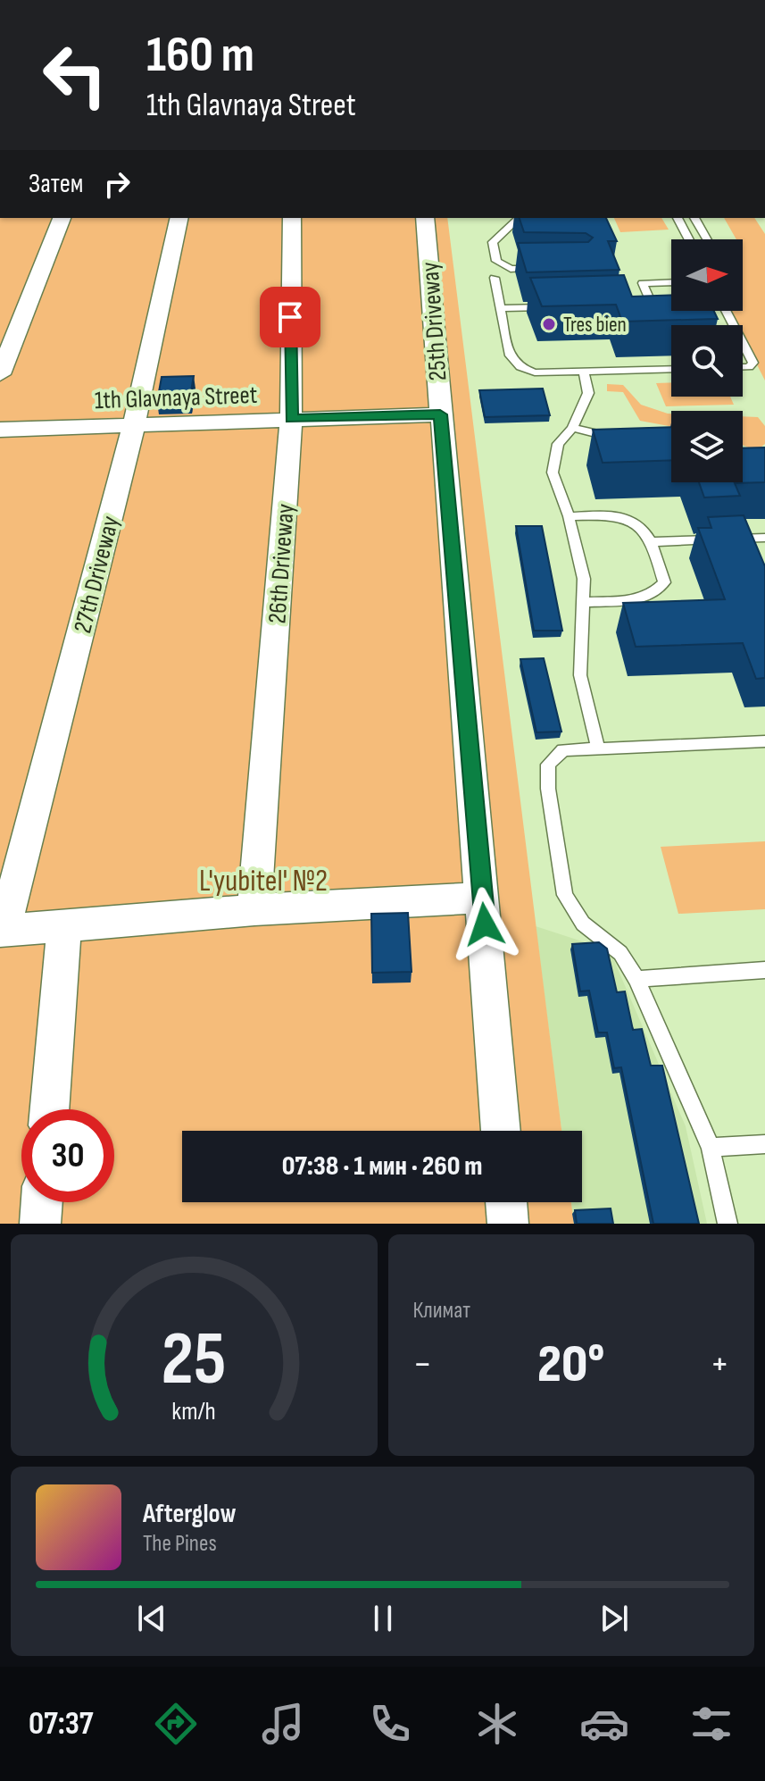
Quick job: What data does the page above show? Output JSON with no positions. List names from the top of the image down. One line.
{"streets":{"street":["25th Driveway","1th Glavnaya Street","26th Driveway","27th Driveway"]},"crossings":[["25th Driveway","1th Glavnaya Street"],["1th Glavnaya Street","26th Driveway"],["1th Glavnaya Street","27th Driveway"]],"parks":["L'yubitel' №2"],"places":["Tres bien"],"north":"right","page":{"turn":["160 m","1th Glavnaya Street"],"then":"Затем","limit":"30","trip":"07:38 · 1 мин · 260 m","tile":"Климат","heat":["−","20°","+"],"song":["Afterglow","The Pines"],"tabs":"07:37","gauge":["25","km/h"]}}
